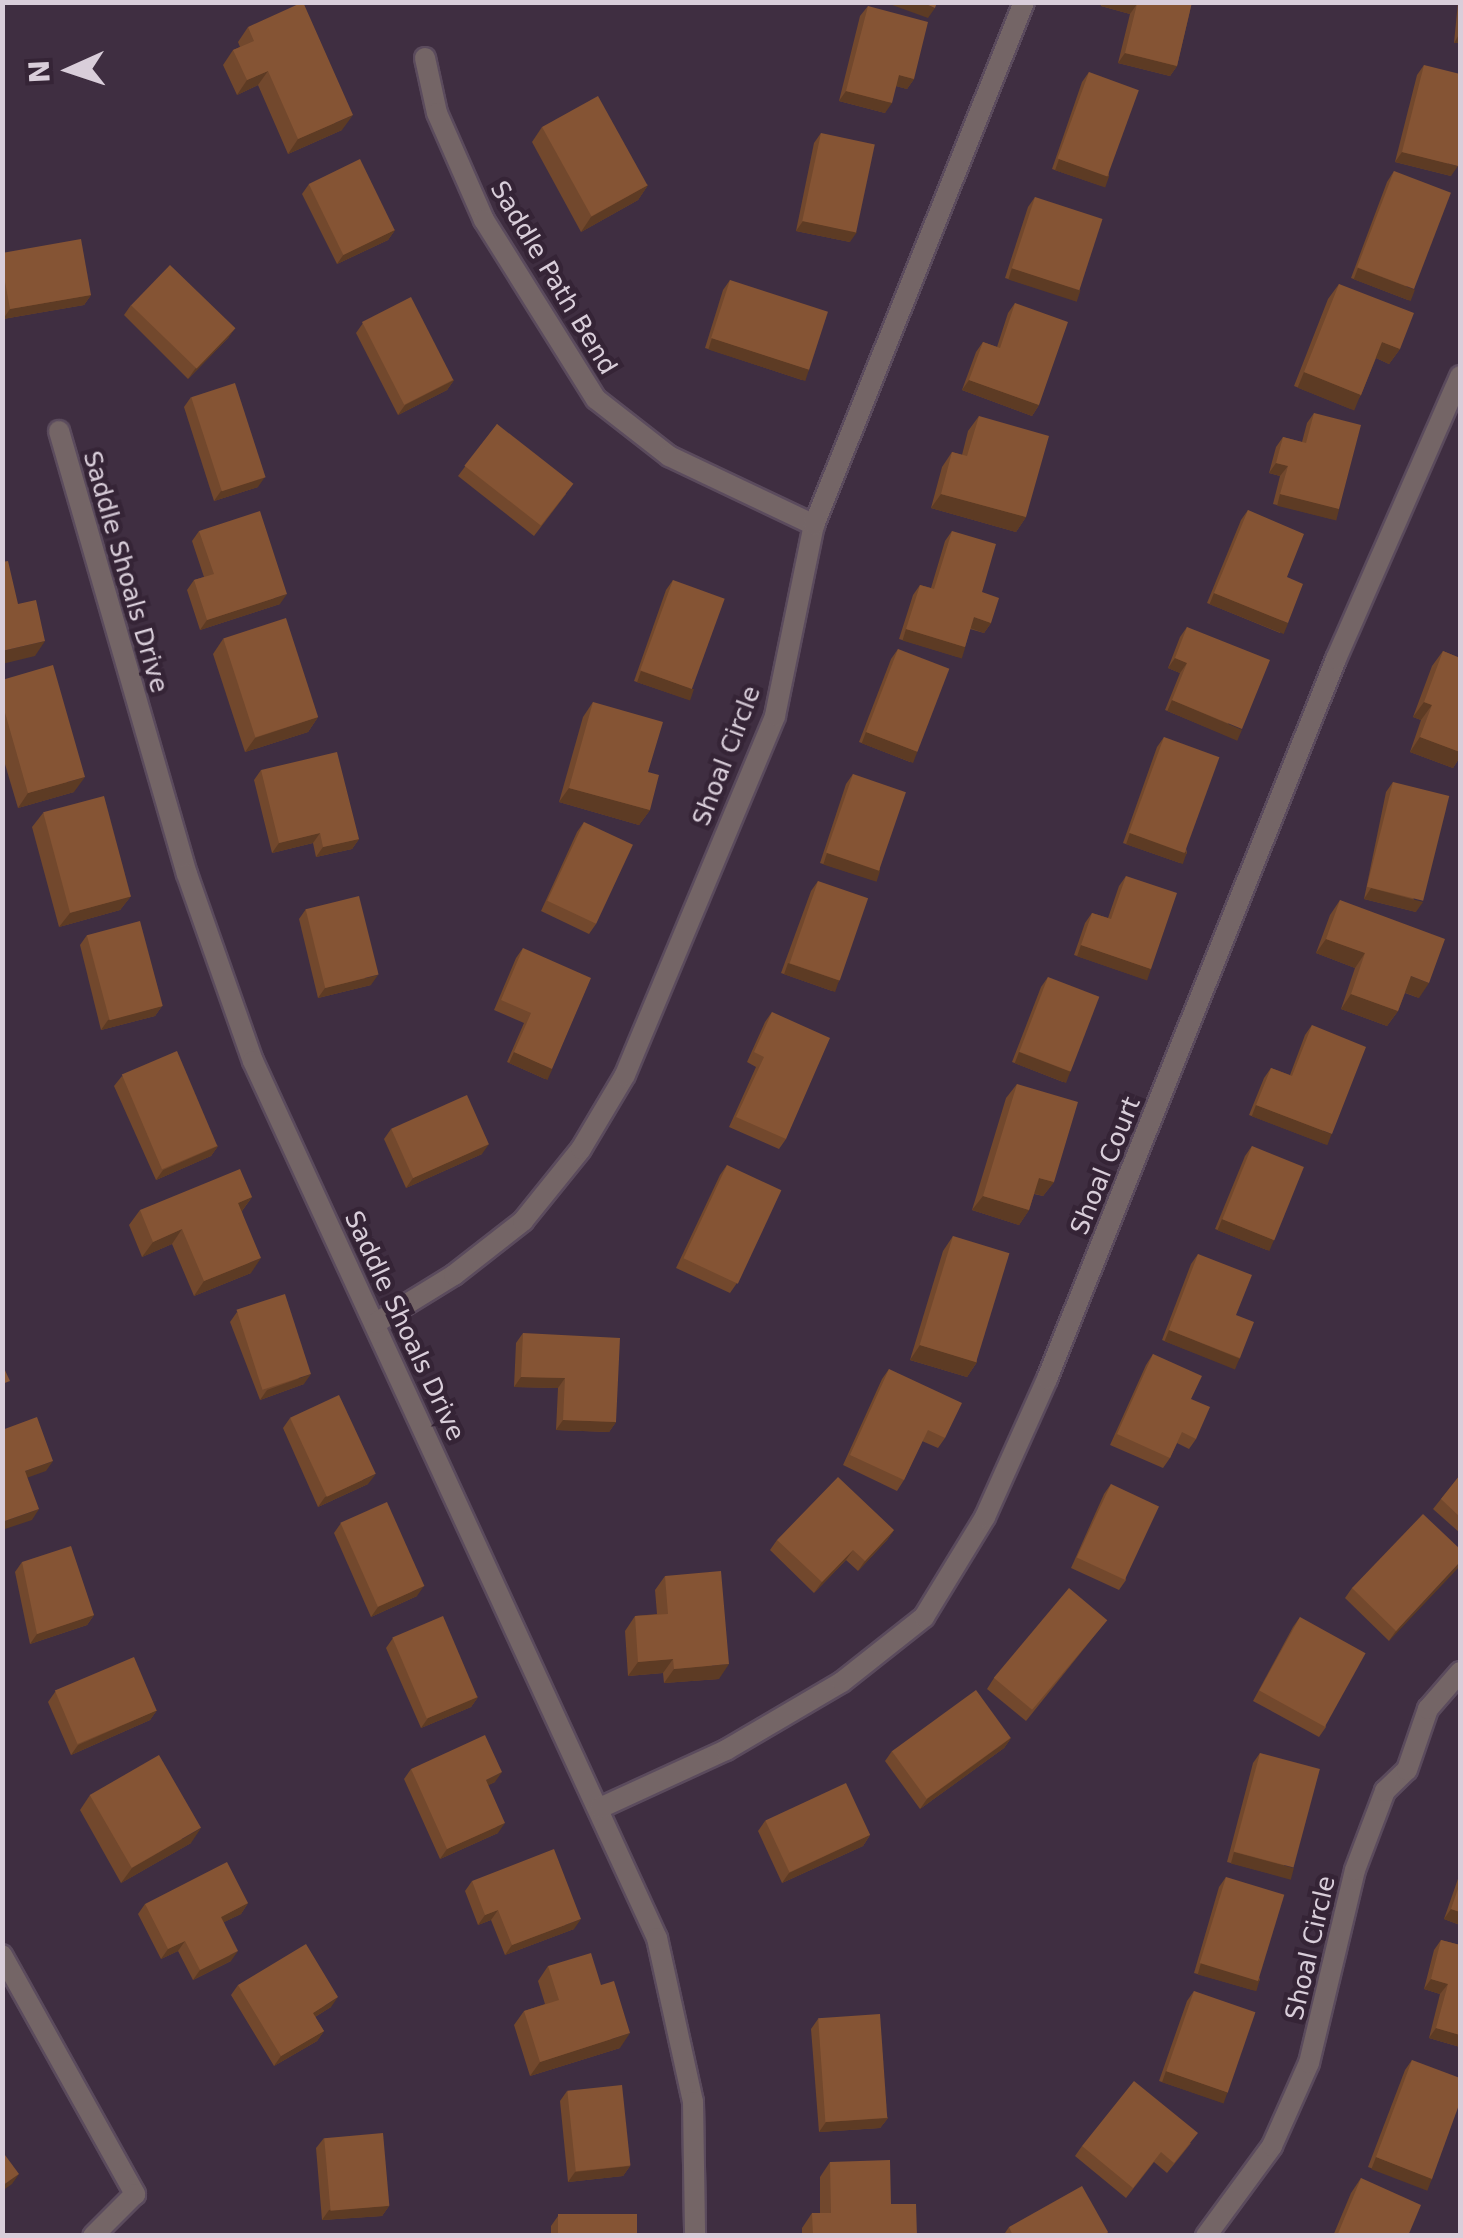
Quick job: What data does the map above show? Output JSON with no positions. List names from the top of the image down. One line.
{"streets":{"street":["Saddle Path Bend","Saddle Shoals Drive","Shoal Circle","Shoal Court"]},"crossings":[["Saddle Path Bend","Shoal Circle"],["Saddle Shoals Drive","Shoal Circle"],["Saddle Shoals Drive","Shoal Court"]],"north":"left"}
